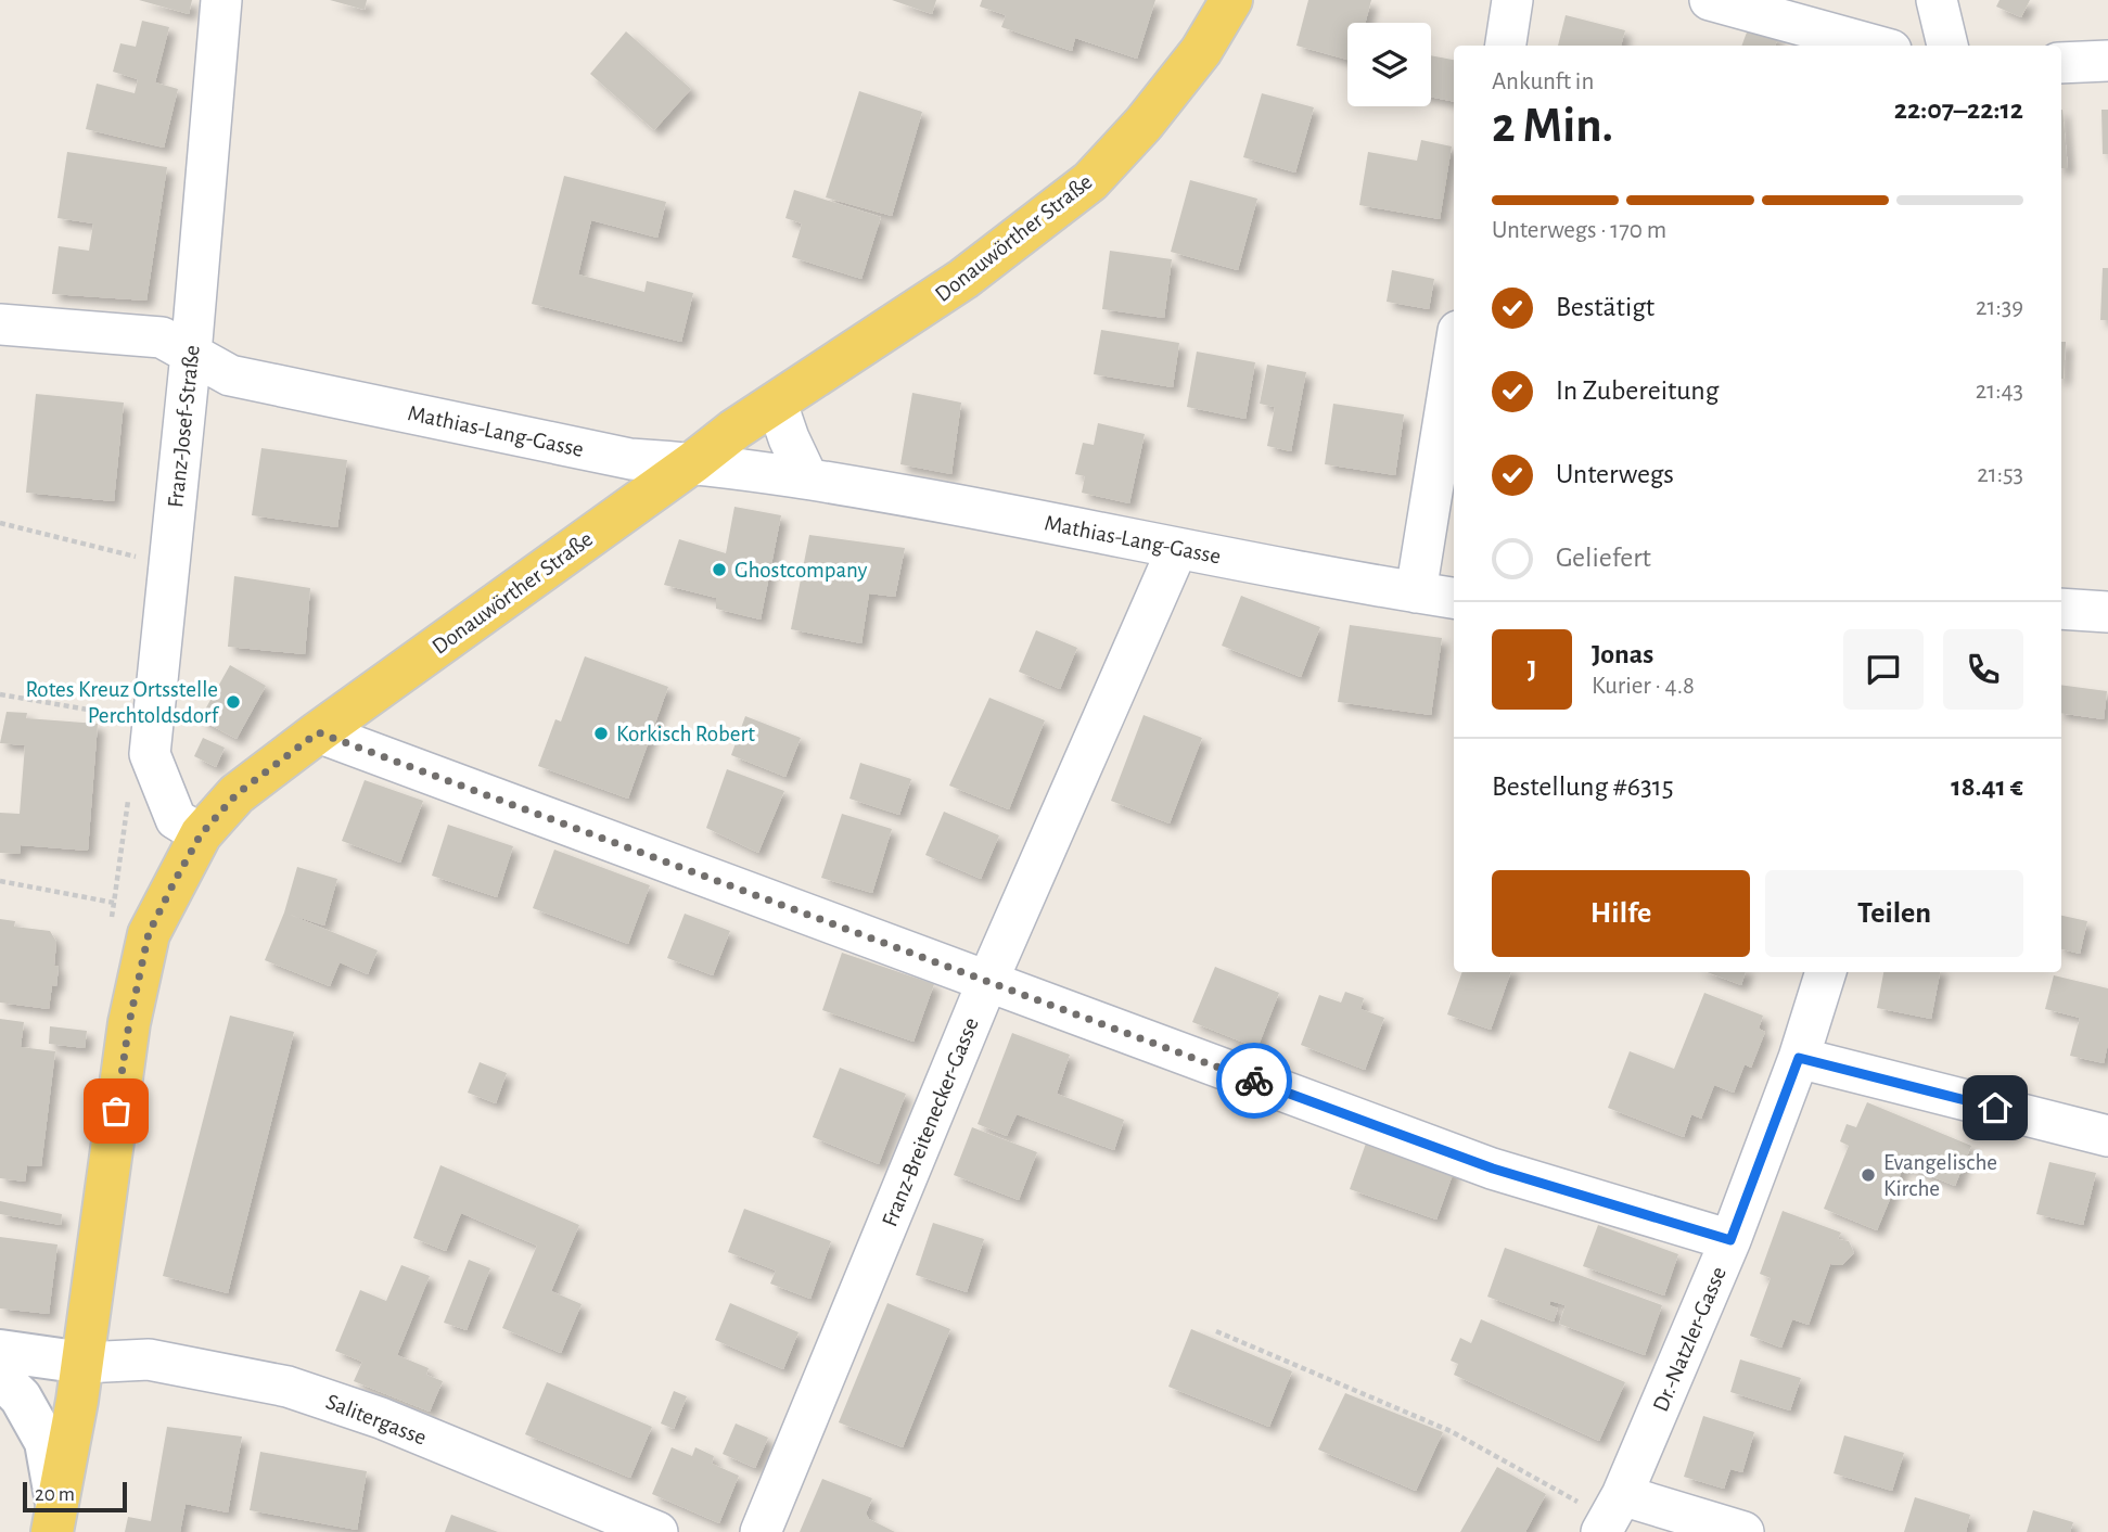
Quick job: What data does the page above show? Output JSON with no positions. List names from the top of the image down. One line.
{"streets":{"main road":["Donauwörther Straße"],"street":["Franz-Josef-Straße","Mathias-Lang-Gasse","Franz-Breitenecker-Gasse","Dr.-Natzler-Gasse","Salitergasse"]},"crossings":[["Donauwörther Straße","Franz-Josef-Straße"],["Donauwörther Straße","Mathias-Lang-Gasse"],["Donauwörther Straße","Salitergasse"],["Franz-Josef-Straße","Mathias-Lang-Gasse"],["Mathias-Lang-Gasse","Franz-Breitenecker-Gasse"]],"places":["Ghostcompany","Rotes Kreuz Ortsstelle Perchtoldsdorf","Korkisch Robert","Evangelische Kirche"],"scale_bar":"20 m","page":{"heading":["2 Min.","Ankunft in","22:07–22:12"],"panel":["Jonas","Kurier · 4.8","Bestellung #6315","18.41 €"],"bar":"Unterwegs · 170 m","list":[["Bestätigt","21:39"],["In Zubereitung","21:43"],["Unterwegs","21:53"],"Geliefert"],"round":"J","buttons":["Hilfe","Teilen"],"scale":"20 m"}}
